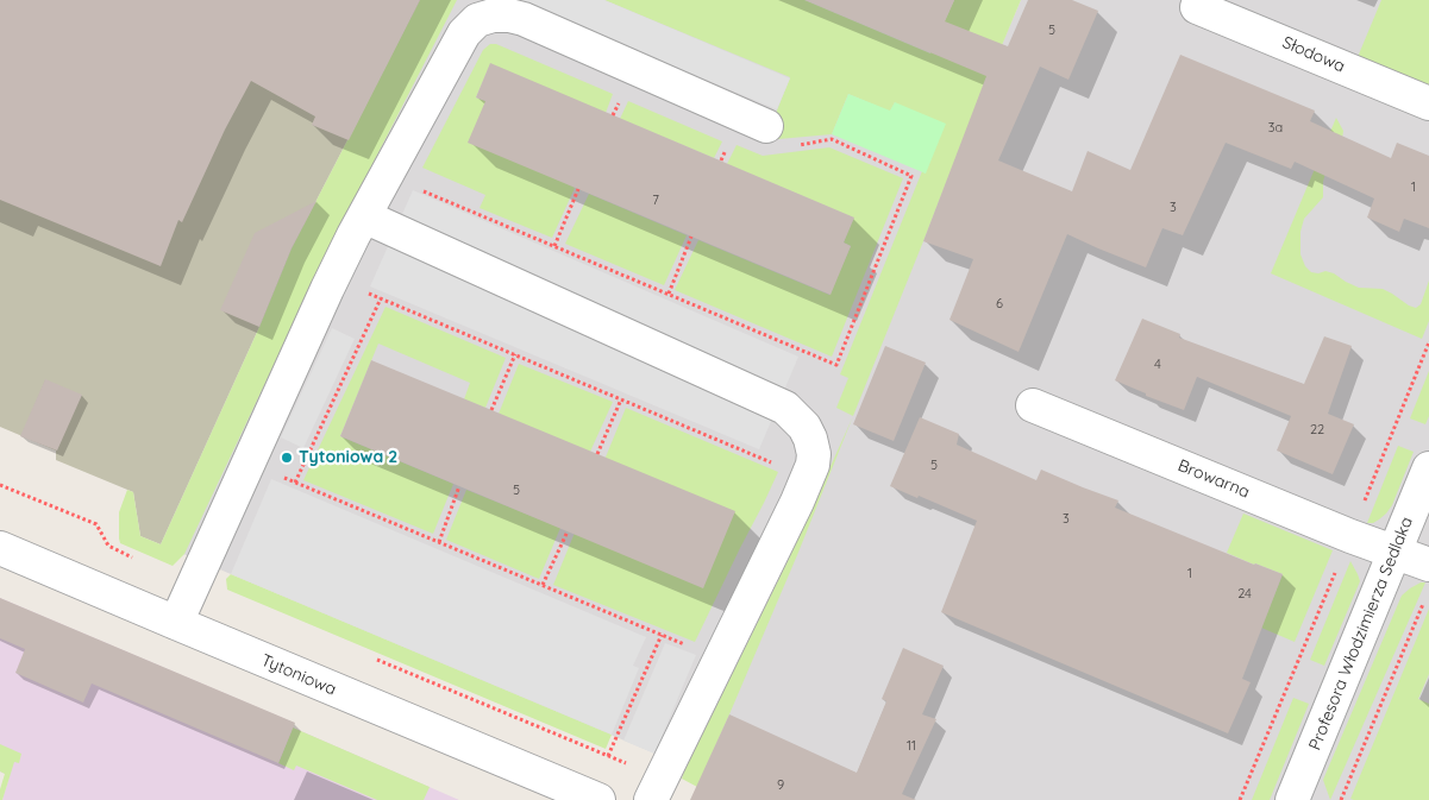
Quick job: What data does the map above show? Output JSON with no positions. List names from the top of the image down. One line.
{"streets":{"street":["Słodowa","Browarna","Profesora Włodzimierza Sedlaka","Tytoniowa"]},"crossings":[["Browarna","Profesora Włodzimierza Sedlaka"]],"places":["Tytoniowa 2"],"house_numbers":["5","3a","1","7","3","6","4","22","5","5","3","1","24","11","9"]}
